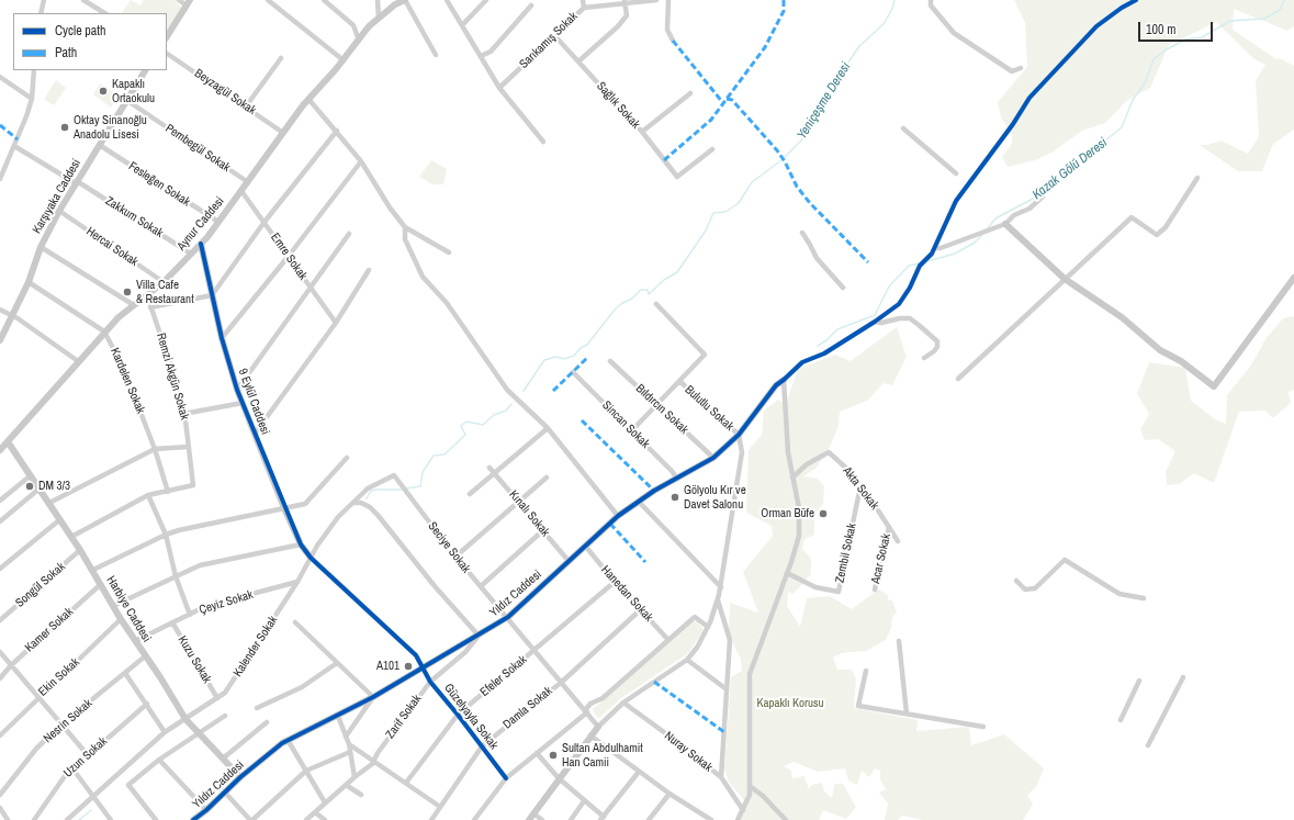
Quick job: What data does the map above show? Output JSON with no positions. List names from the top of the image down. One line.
{"streets":{"street":["Sarıkamış Sokak","Beyzagül Sokak","Sağlık Sokak","Pembegül Sokak","Fesleğen Sokak","Karşıyaka Caddesi","Zakkum Sokak","Aynur Caddesi","Hercai Sokak","Emre Sokak","Remzi Akgün Sokak","Kardelen Sokak","9 Eylül Caddesi","Bulutlu Sokak","Bıldırcın Sokak","Sincan Sokak","Akta Sokak","Kınalı Sokak","Seciye Sokak","Zembil Sokak","Acar Sokak","Songül Sokak","Yıldız Caddesi","Hanedan Sokak","Çeyiz Sokak","Harbiye Caddesi","Kamer Sokak","Kalender Sokak","Kuzu Sokak","Efeler Sokak","Ekin Sokak","Damla Sokak","Zarif Sokak","Güzelyayla Sokak","Nesrin Sokak","Nuray Sokak","Uzun Sokak"]},"crossings":[["Sarıkamış Sokak","Sağlık Sokak"],["Beyzagül Sokak","Aynur Caddesi"],["Pembegül Sokak","Karşıyaka Caddesi"],["Pembegül Sokak","Aynur Caddesi"],["Fesleğen Sokak","Karşıyaka Caddesi"],["Fesleğen Sokak","Aynur Caddesi"],["Karşıyaka Caddesi","Zakkum Sokak"],["Karşıyaka Caddesi","Hercai Sokak"],["Karşıyaka Caddesi","Kardelen Sokak"],["Zakkum Sokak","Aynur Caddesi"],["Aynur Caddesi","Hercai Sokak"],["Aynur Caddesi","Emre Sokak"],["Aynur Caddesi","Remzi Akgün Sokak"],["Aynur Caddesi","Kardelen Sokak"],["Aynur Caddesi","9 Eylül Caddesi"],["Aynur Caddesi","Harbiye Caddesi"],["Remzi Akgün Sokak","Kardelen Sokak"],["9 Eylül Caddesi","Kalender Sokak"],["9 Eylül Caddesi","Güzelyayla Sokak"],["Bulutlu Sokak","Yıldız Caddesi"],["Bıldırcın Sokak","Yıldız Caddesi"],["Sincan Sokak","Yıldız Caddesi"],["Akta Sokak","Zembil Sokak"],["Akta Sokak","Acar Sokak"],["Kınalı Sokak","Yıldız Caddesi"],["Seciye Sokak","Yıldız Caddesi"],["Seciye Sokak","Kalender Sokak"],["Seciye Sokak","Efeler Sokak"],["Seciye Sokak","Damla Sokak"],["Songül Sokak","Harbiye Caddesi"],["Yıldız Caddesi","Hanedan Sokak"],["Yıldız Caddesi","Harbiye Caddesi"],["Yıldız Caddesi","Zarif Sokak"],["Yıldız Caddesi","Güzelyayla Sokak"],["Hanedan Sokak","Efeler Sokak"],["Hanedan Sokak","Damla Sokak"],["Çeyiz Sokak","Harbiye Caddesi"],["Çeyiz Sokak","Kalender Sokak"],["Çeyiz Sokak","Kuzu Sokak"],["Harbiye Caddesi","Kamer Sokak"],["Harbiye Caddesi","Kalender Sokak"],["Harbiye Caddesi","Ekin Sokak"],["Harbiye Caddesi","Nesrin Sokak"],["Kalender Sokak","Kuzu Sokak"],["Kalender Sokak","Güzelyayla Sokak"],["Efeler Sokak","Güzelyayla Sokak"],["Damla Sokak","Güzelyayla Sokak"],["Zarif Sokak","Güzelyayla Sokak"]],"water":["Yeniçeşme Deresi","Kazak Gölü Deresi"],"parks":["Kapaklı Korusu"],"places":["Kapaklı Ortaokulu","Oktay Sinanoğlu Anadolu Lisesi","Villa Cafe & Restaurant","DM 3/3","Gölyolu Kır ve Davet Salonu","Orman Büfe","A101","Sultan Abdulhamit Han Camii"],"legend":["Cycle path","Path"],"scale_bar":"100 m"}
